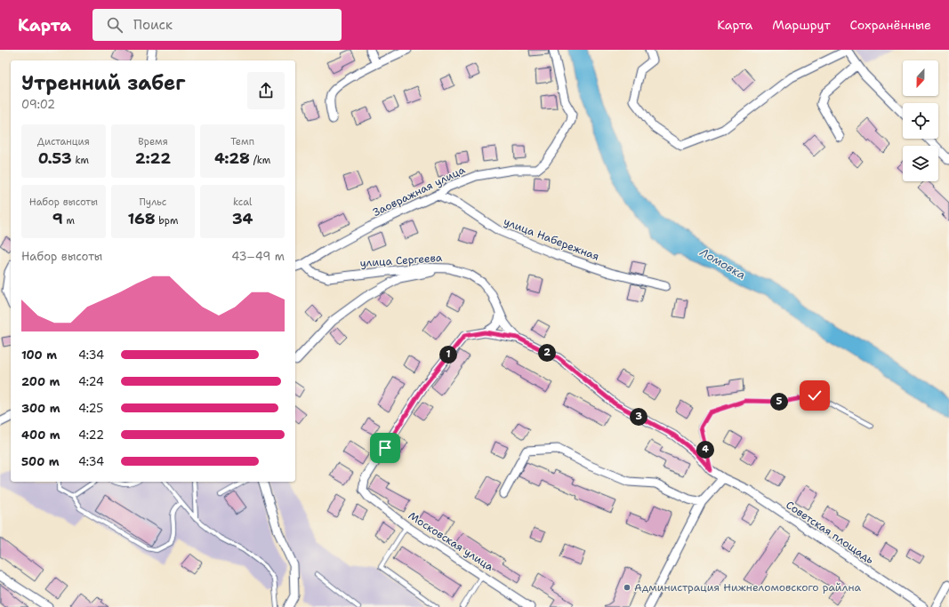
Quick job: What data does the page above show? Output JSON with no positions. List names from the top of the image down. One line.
{"streets":{"street":["Заовражная улица","улица Набережная","улица Сергеева","Советская площадь","Московская улица"]},"crossings":[["Заовражная улица","улица Набережная"],["Заовражная улица","улица Сергеева"],["улица Сергеева","Советская площадь"]],"water":["Ломовка"],"places":["Администрация Нижнеломовского райлна"],"north":"bottom","page":{"header":"Карта","search":"Поиск","nav":["Карта","Маршрут","Сохранённые"],"heading":["Утренний забег","09:02"],"stats":[["Дистанция","0.53 km"],["Время","2:22"],["Темп","4:28 /km"],["Набор высоты","9 m"],["Пульс","168 bpm"],["kcal","34"]],"chart":["Набор высоты","43–49 m"],"list":[{"name":"100 m","note":"4:34"},{"name":"200 m","note":"4:24"},{"name":"300 m","note":"4:25"},{"name":"400 m","note":"4:22"},{"name":"500 m","note":"4:34"}],"pins":["2","1","5","3","4"]}}
